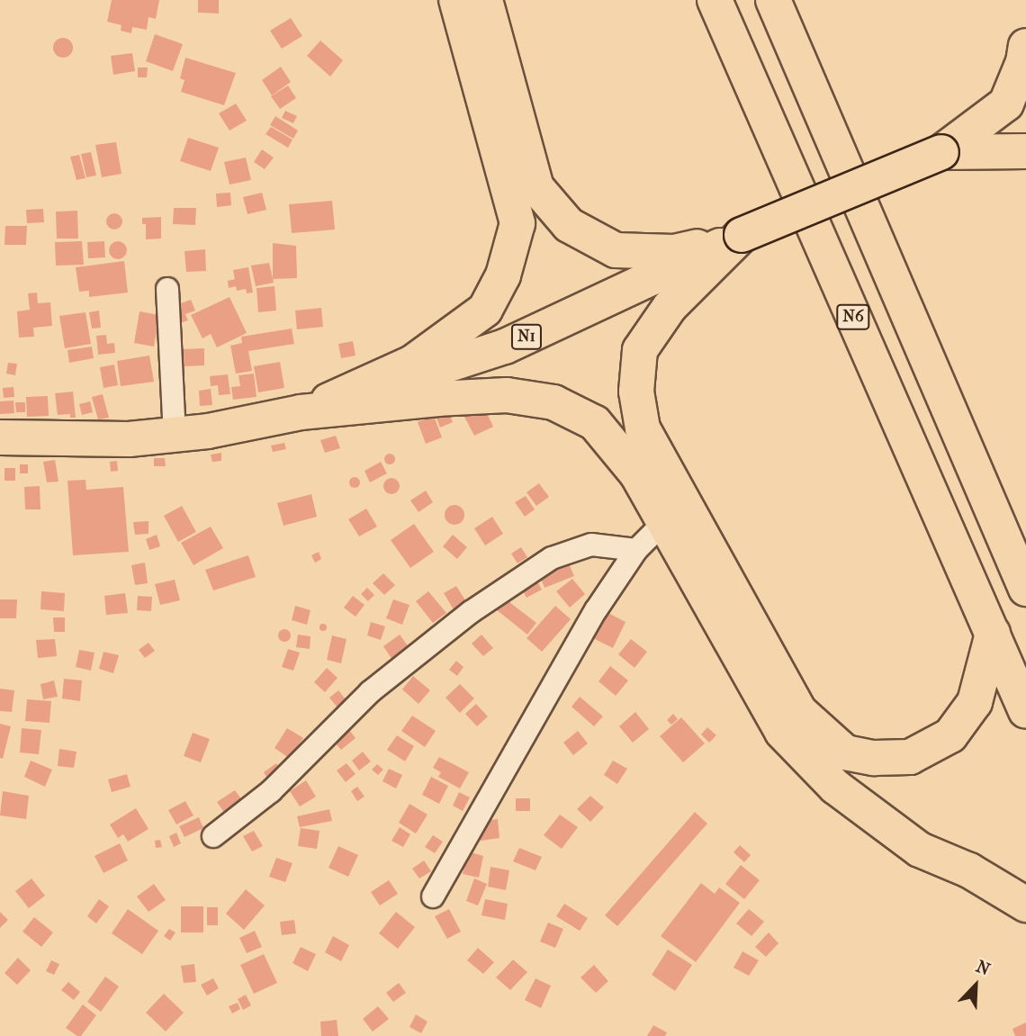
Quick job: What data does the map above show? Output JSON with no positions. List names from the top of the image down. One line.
{"streets":{"highway":["N6","N1"]},"north":"top right"}
